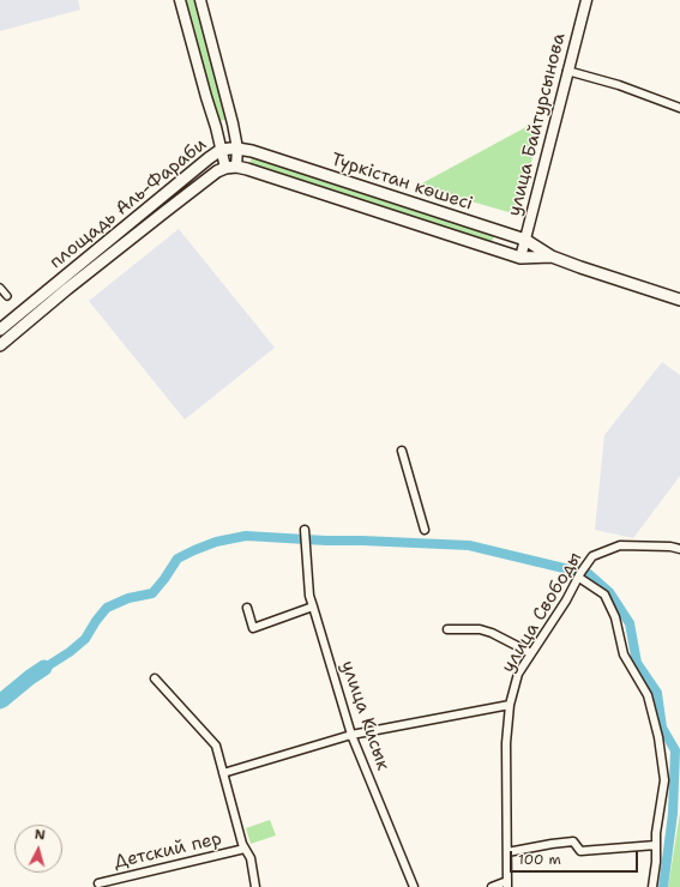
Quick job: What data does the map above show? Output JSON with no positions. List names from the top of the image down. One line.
{"streets":{"main road":["Түркістан көшесі","площадь Аль-Фараби"],"street":["улица Байтурсынова","улица Свободы","улица Кисык","Детский пер"]},"crossings":[["улица Байтурсынова","Түркістан көшесі"],["Түркістан көшесі","площадь Аль-Фараби"]],"scale_bar":"100 m","north":"top"}
